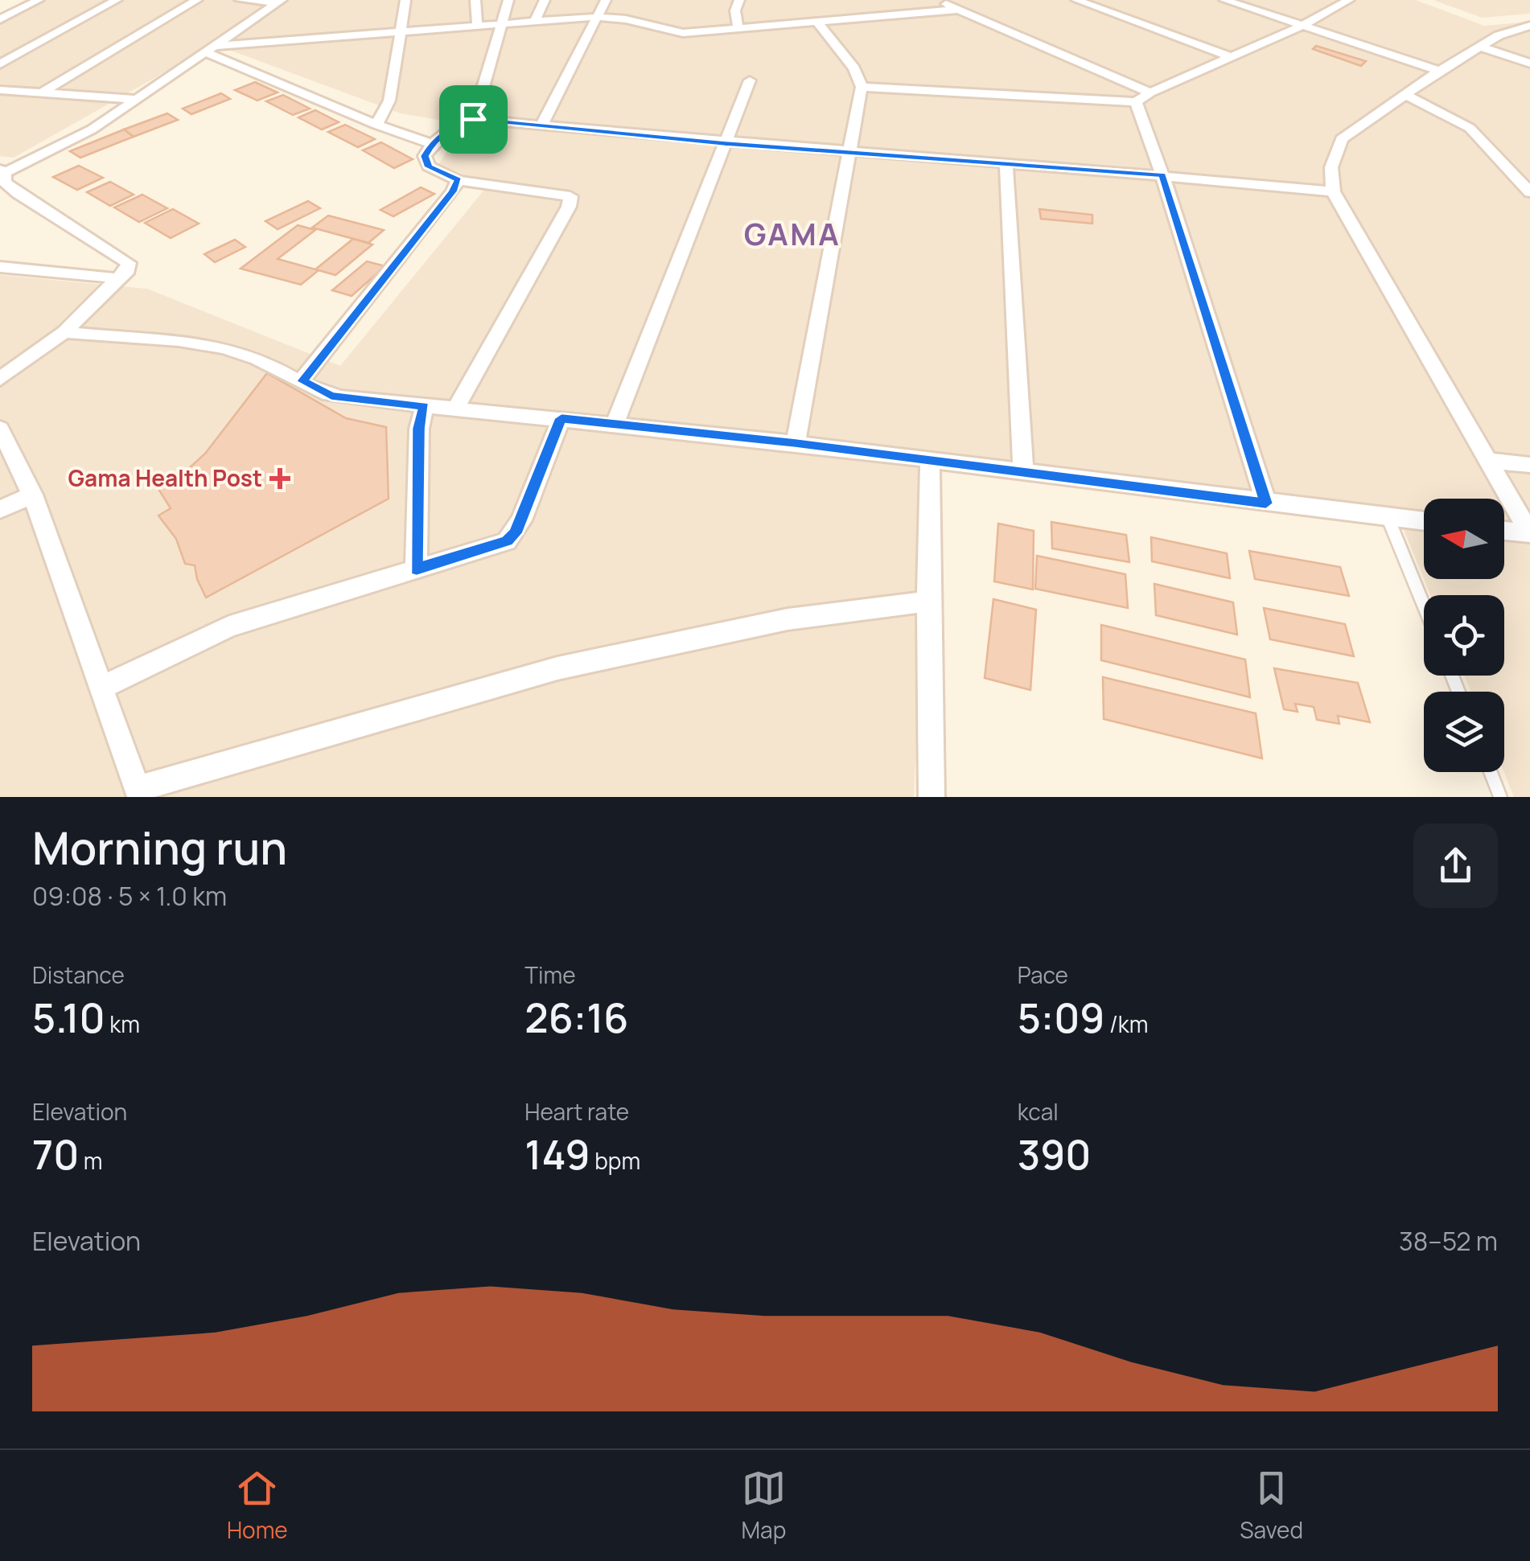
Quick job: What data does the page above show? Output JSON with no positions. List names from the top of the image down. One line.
{"districts":["GAMA"],"places":{"health":["Gama Health Post"]},"north":"left","page":{"heading":["Morning run","09:08 · 5 × 1.0 km"],"stats":[["Distance","5.10 km"],["Time","26:16"],["Pace","5:09 /km"],["Elevation","70 m"],["Heart rate","149 bpm"],["kcal","390"]],"chart":["Elevation","38–52 m"],"tabs":["Home","Map","Saved"]}}
